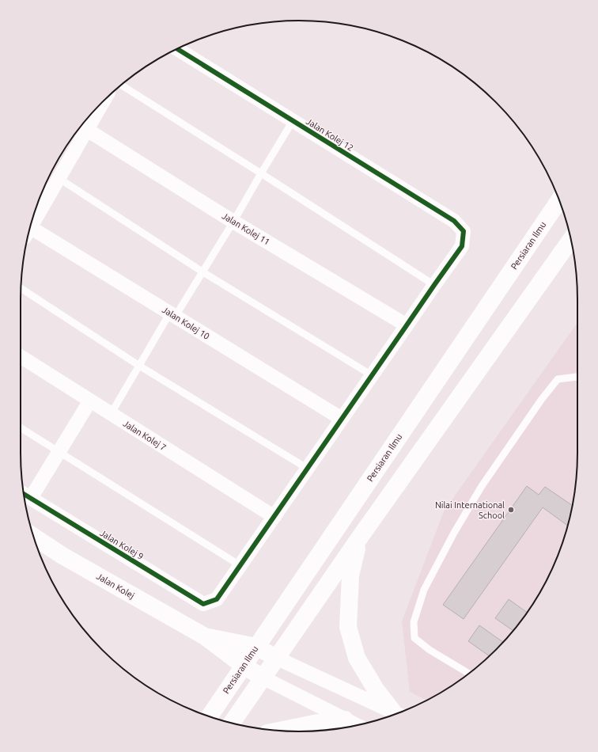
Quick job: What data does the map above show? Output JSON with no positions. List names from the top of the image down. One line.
{"streets":{"main road":["Persiaran Ilmu","Jalan Kolej"],"street":["Jalan Kolej 12","Jalan Kolej 11","Jalan Kolej 10","Jalan Kolej 7","Jalan Kolej 9"]},"places":["Nilai International School"]}
